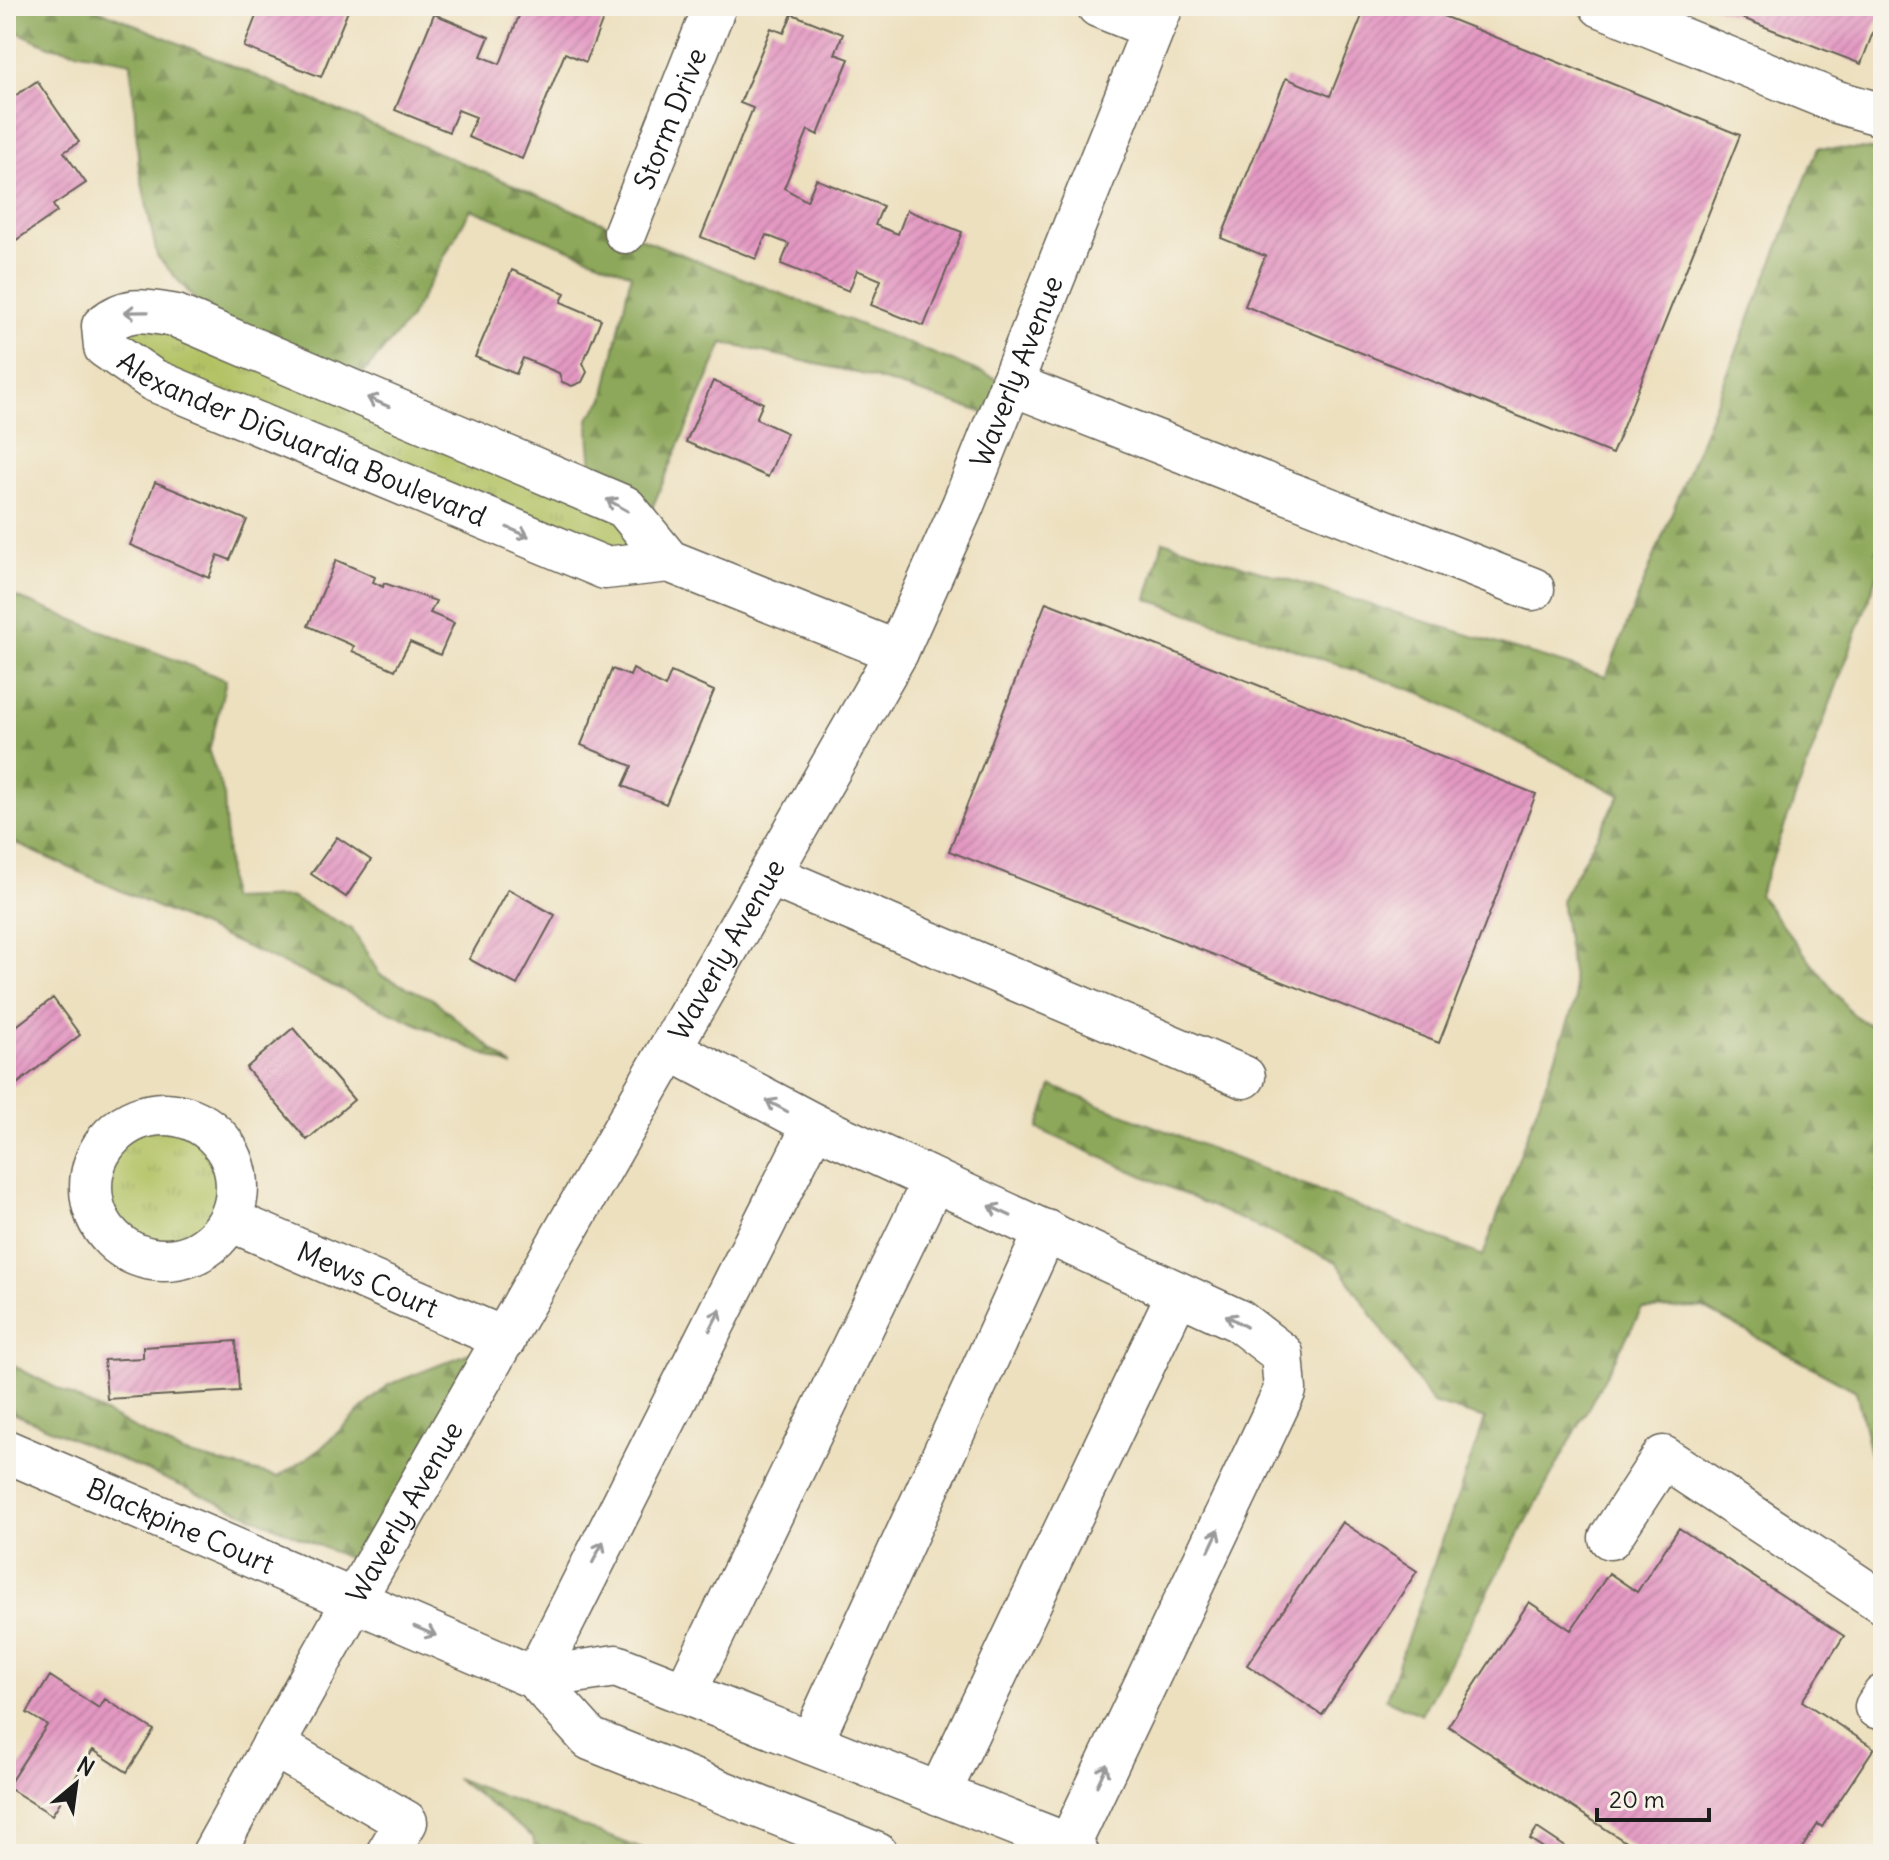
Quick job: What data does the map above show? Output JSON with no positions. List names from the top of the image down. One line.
{"streets":{"street":["Storm Drive","Waverly Avenue","Alexander DiGuardia Boulevard","Mews Court","Blackpine Court"]},"crossings":[["Waverly Avenue","Alexander DiGuardia Boulevard"],["Waverly Avenue","Mews Court"],["Waverly Avenue","Blackpine Court"]],"scale_bar":"20 m","north":"top right"}
